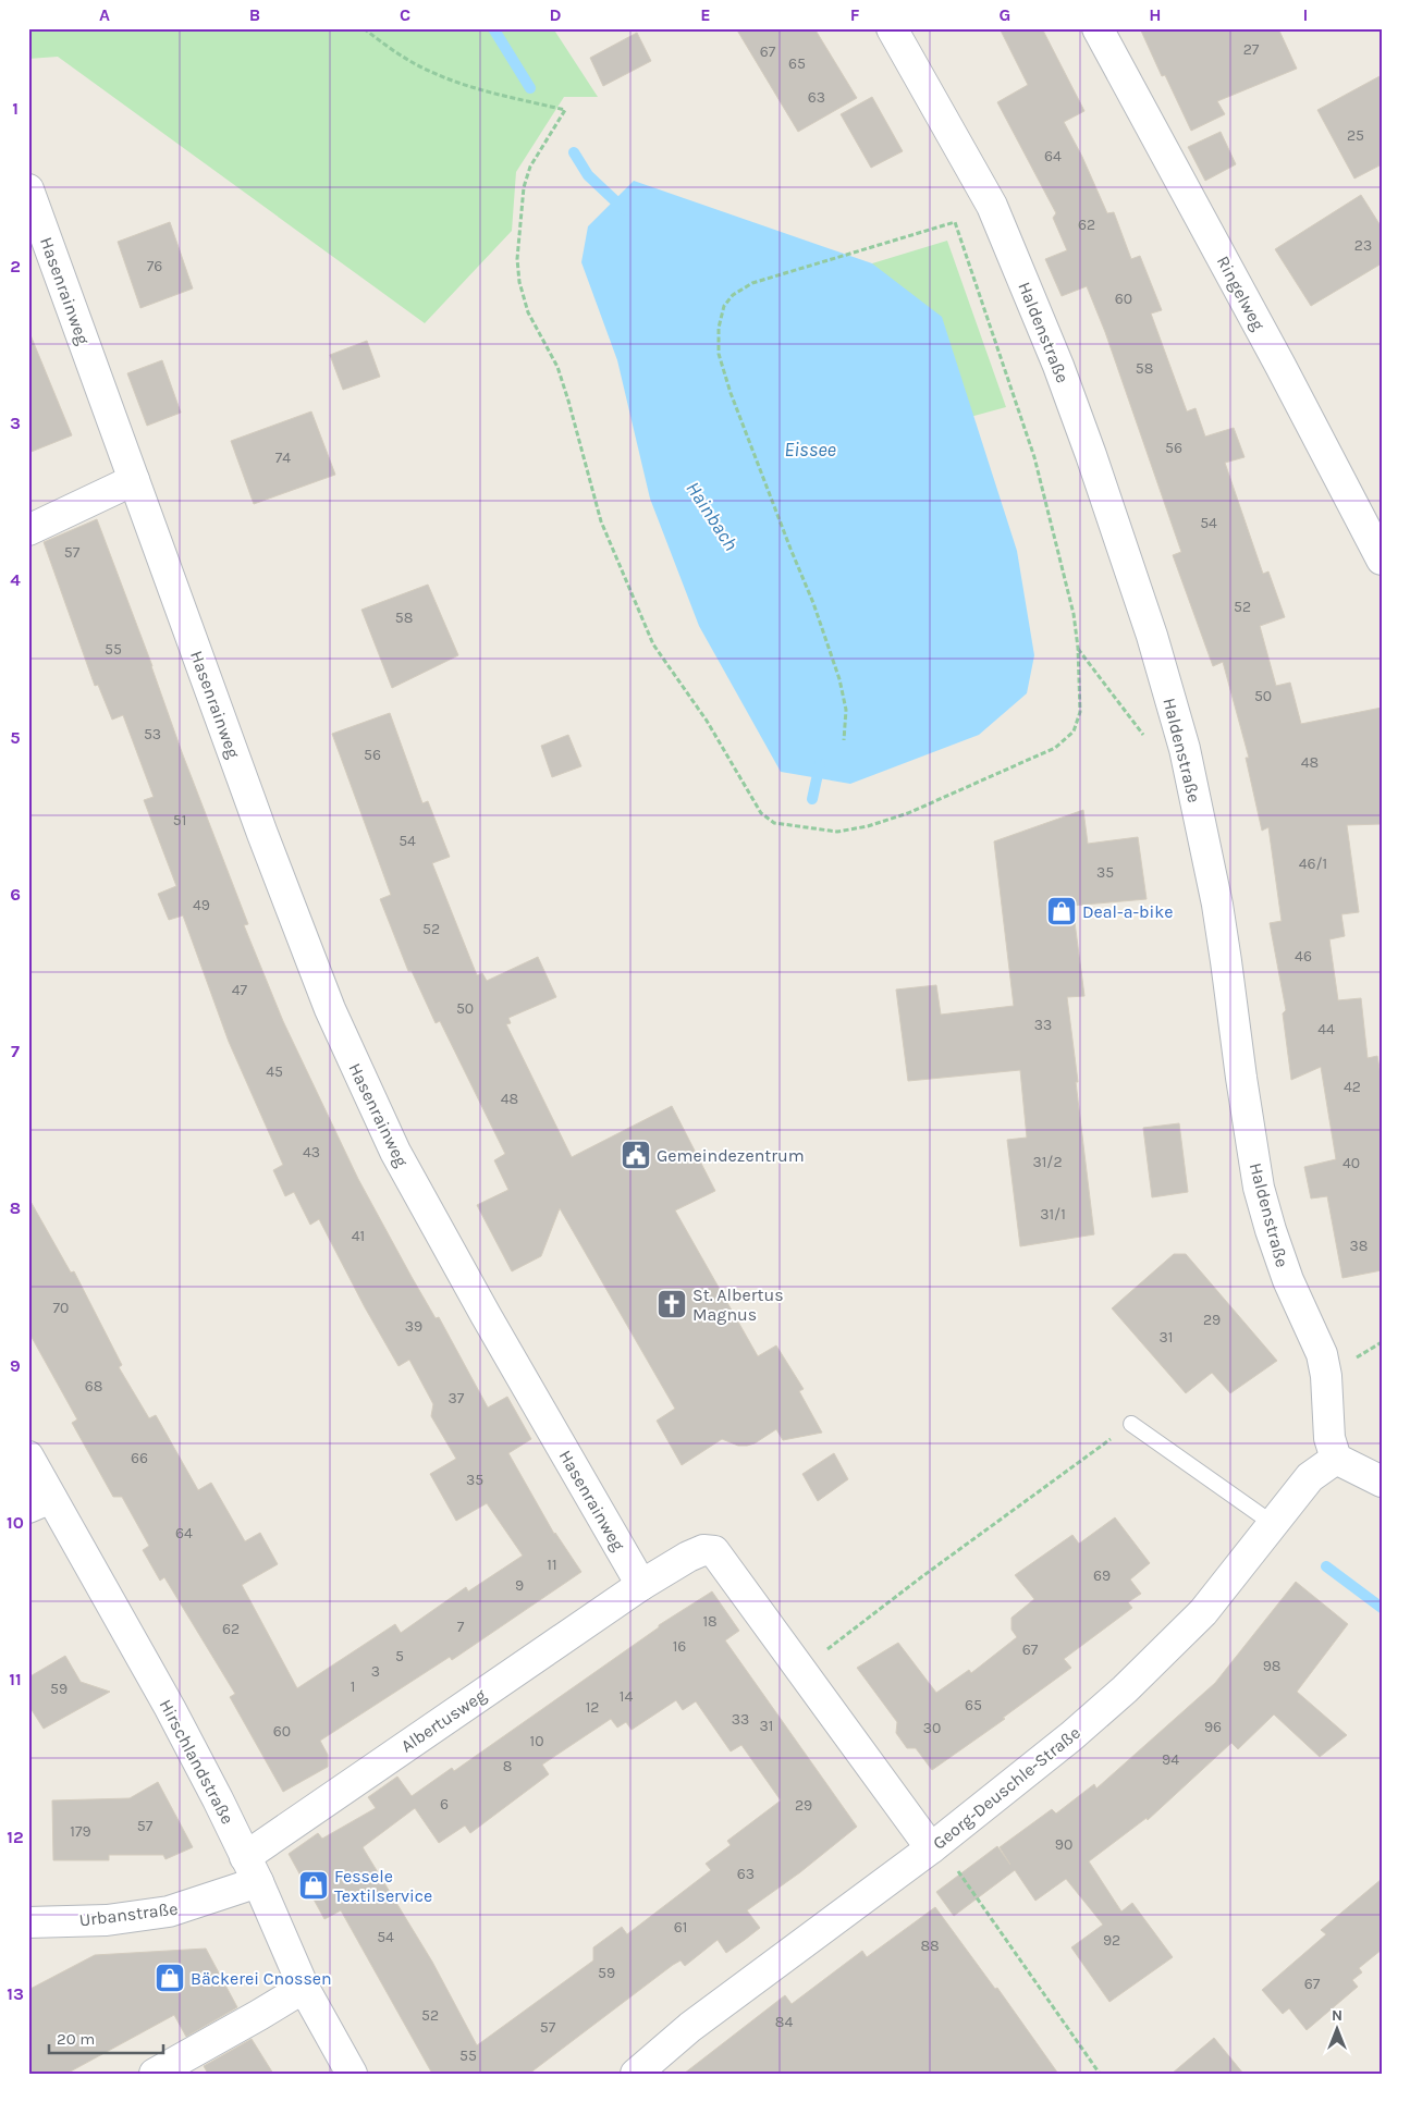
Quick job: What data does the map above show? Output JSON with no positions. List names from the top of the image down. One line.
{"streets":{"street":["Hasenrainweg","Ringelweg","Haldenstraße","Albertusweg","Hirschlandstraße","Georg-Deuschle-Straße","Urbanstraße"]},"crossings":[["Hasenrainweg","Albertusweg"],["Haldenstraße","Georg-Deuschle-Straße"],["Albertusweg","Hirschlandstraße"],["Albertusweg","Urbanstraße"],["Hirschlandstraße","Urbanstraße"]],"water":["Eissee","Hainbach"],"places":{"shop":["Deal-a-bike","Fessele Textilservice","Bäckerei Cnossen"],"public building":["Gemeindezentrum"],"church":["St. Albertus Magnus"]},"house_numbers":["27","67","65","63","25","64","62","23","76","60","58","56","74","54","57","52","58","55","50","53","56","48","51","54","46/1","35","49","52","46","47","50","33","44","45","42","48","43","31/2","40","31/1","41","38","70","29","39","31","68","37","66","35","64","11","69","9","18","7","62","16","67","5","98","3","1","59","14","65","12","33","31","96","30","60","10","94","8","6","29","57","179","90","63","61","54","92","88","59","67","52","84","57","55"],"scale_bar":"20 m","north":"top","grid":{"columns":["A","B","C","D","E","F","G","H","I"],"rows":["1","2","3","4","5","6","7","8","9","10","11","12","13"]}}
